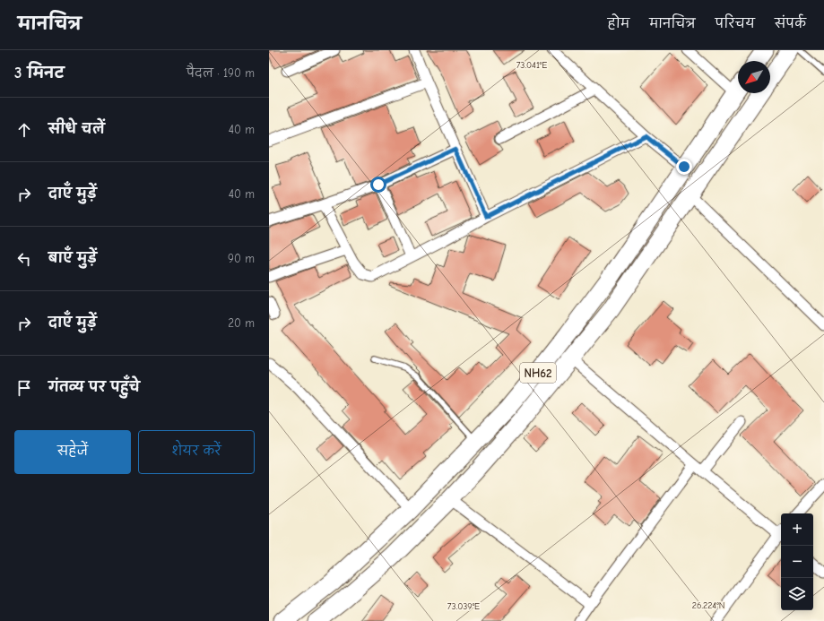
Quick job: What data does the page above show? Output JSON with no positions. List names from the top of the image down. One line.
{"streets":{"highway":["NH62"]},"north":"bottom left","page":{"header":"मानचित्र","nav":["होम","मानचित्र","परिचय","संपर्क"],"heading":["3 मिनट","पैदल · 190 m"],"list":[["सीधे चलें","40 m"],["दाएँ मुड़ें","40 m"],["बाएँ मुड़ें","90 m"],["दाएँ मुड़ें","20 m"],"गंतव्य पर पहुँचे"],"buttons":["सहेजें","शेयर करें"],"map_buttons":["+","−"]},"coordinates":["73.041°E","26.224°N","73.039°E"]}
